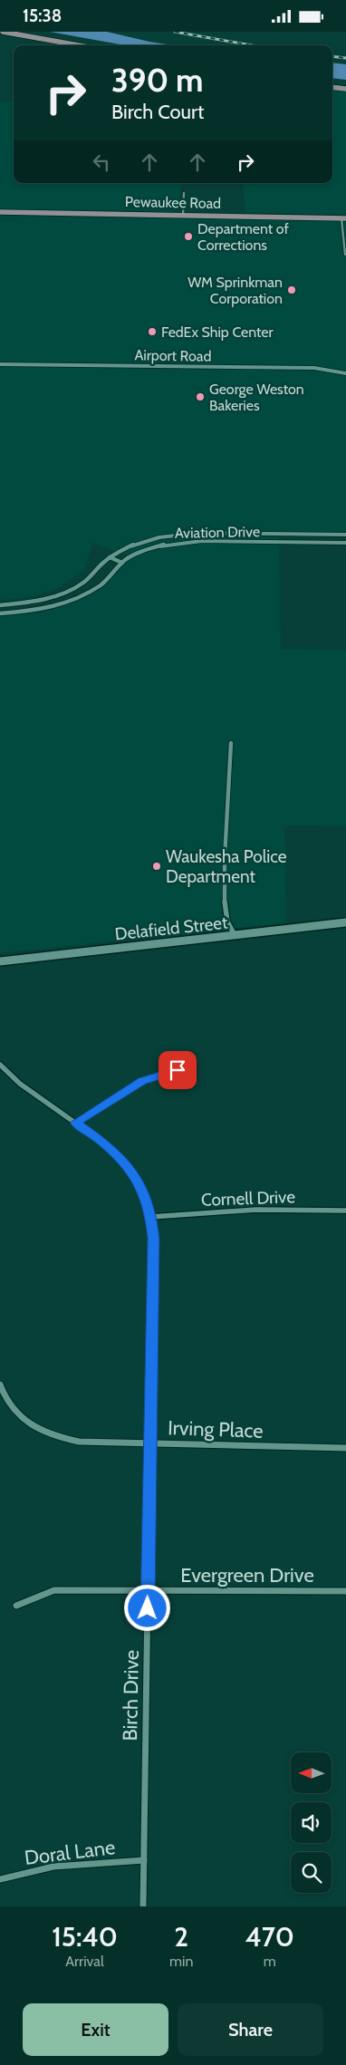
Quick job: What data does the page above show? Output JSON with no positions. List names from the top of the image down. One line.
{"streets":{"main road":["Pewaukee Road"],"street":["Airport Road","Aviation Drive","Delafield Street","Cornell Drive","Irving Place","Evergreen Drive","Birch Drive","Doral Lane"]},"crossings":[["Cornell Drive","Birch Drive"],["Irving Place","Birch Drive"],["Evergreen Drive","Birch Drive"],["Birch Drive","Doral Lane"]],"places":["Department of Corrections","WM Sprinkman Corporation","FedEx Ship Center","George Weston Bakeries","Waukesha Police Department"],"north":"left","page":{"status":"15:38","turn":["390 m","Birch Court"],"eta":["15:40","Arrival","2","min","470","m"],"buttons":["Exit","Share"]}}
